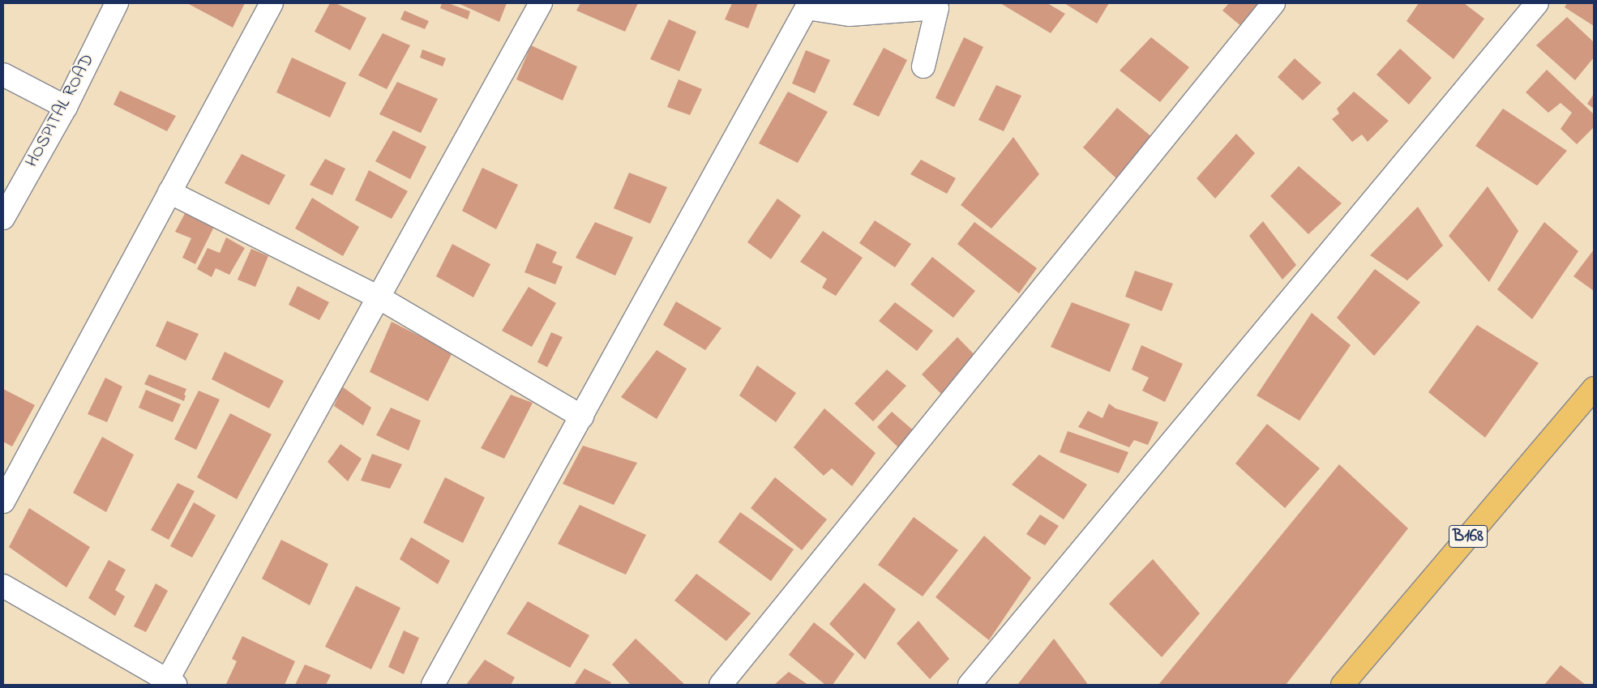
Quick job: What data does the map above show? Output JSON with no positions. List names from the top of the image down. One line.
{"streets":{"main road":["B168"],"street":["HOSPITAL ROAD"]}}
